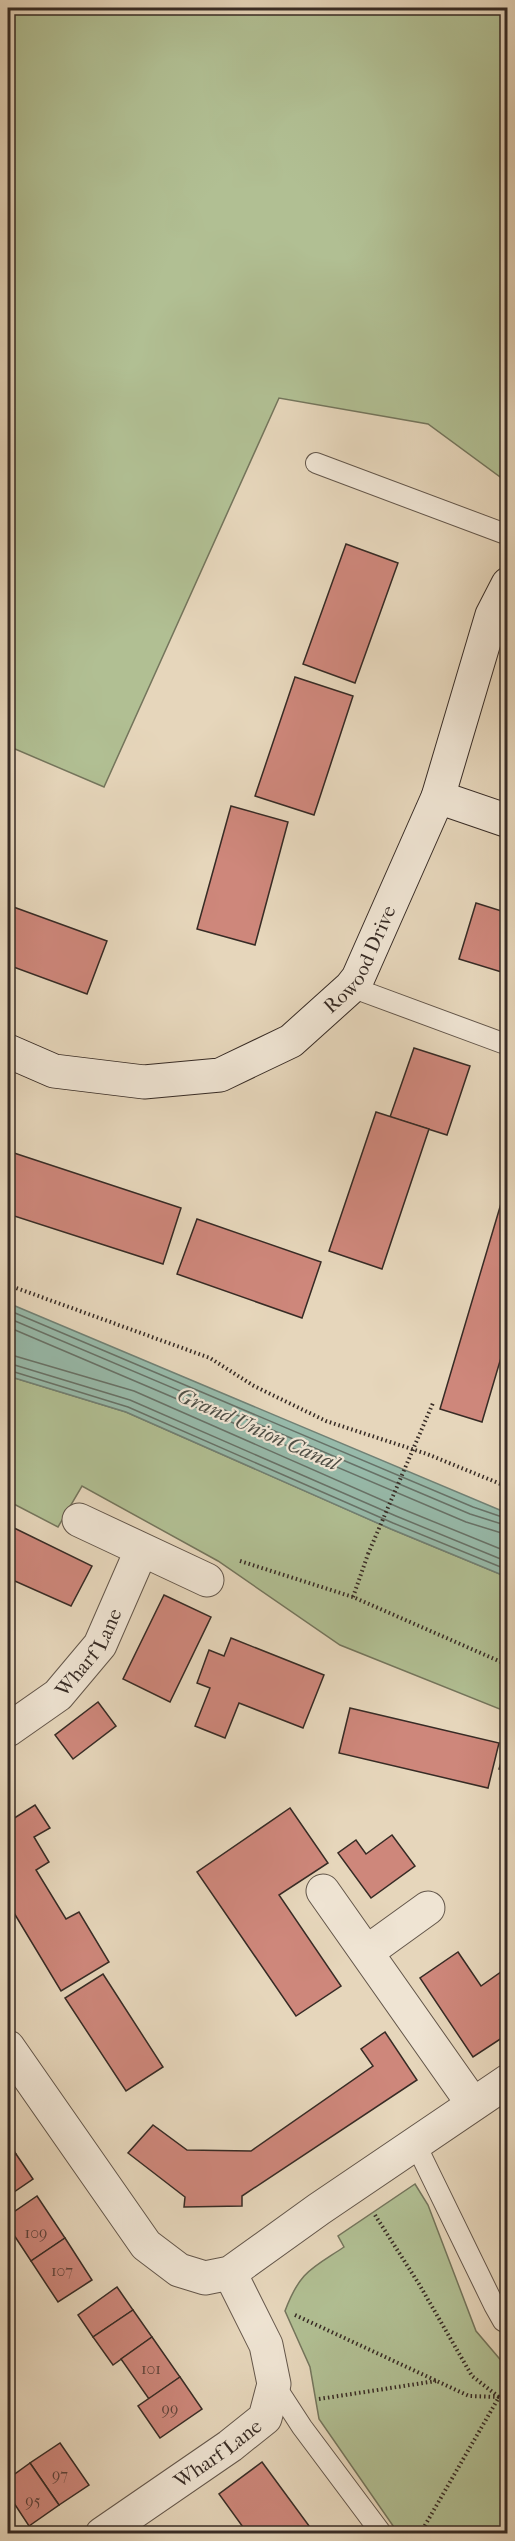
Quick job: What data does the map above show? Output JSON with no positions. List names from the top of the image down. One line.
{"streets":{"street":["Rowood Drive","Wharf Lane"]},"water":["Grand Union Canal"],"house_numbers":["109","107","101","99","97","95"]}
